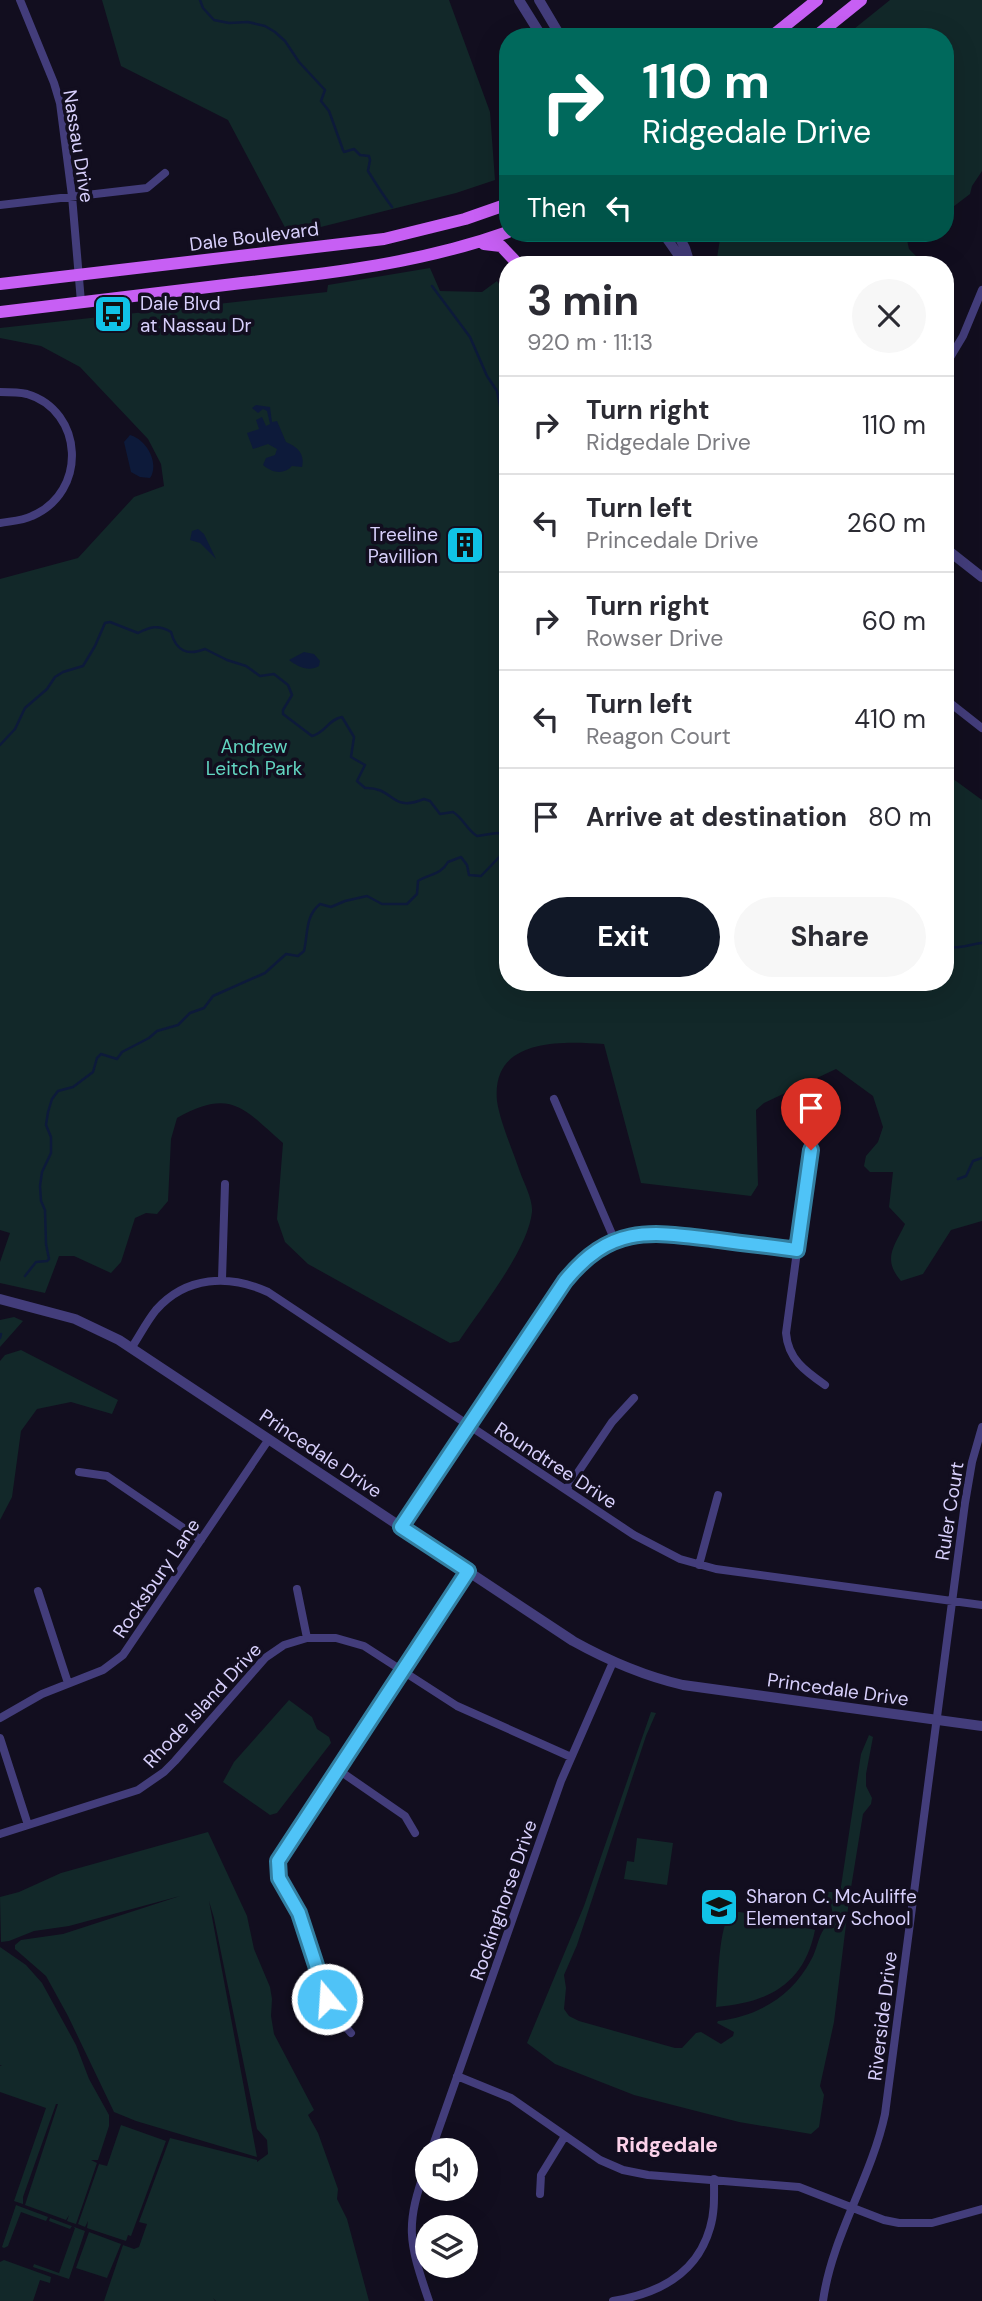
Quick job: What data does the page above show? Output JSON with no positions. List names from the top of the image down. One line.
{"streets":{"main road":["Dale Boulevard"],"street":["Nassau Drive","Princedale Drive","Roundtree Drive","Ruler Court","Rocksbury Lane","Rhode Island Drive","Rockinghorse Drive","Riverside Drive"]},"crossings":[["Nassau Drive","Dale Boulevard"],["Princedale Drive","Roundtree Drive"],["Princedale Drive","Rocksbury Lane"],["Princedale Drive","Rockinghorse Drive"],["Princedale Drive","Riverside Drive"],["Roundtree Drive","Ruler Court"],["Roundtree Drive","Riverside Drive"],["Ruler Court","Riverside Drive"],["Rhode Island Drive","Rockinghorse Drive"]],"districts":["Ridgedale"],"parks":["Andrew Leitch Park"],"places":{"bus stop":["Dale Blvd at Nassau Dr"],"building":["Treeline Pavillion"],"school or university":["Sharon C. McAuliffe Elementary School"]},"page":{"turn":["110 m","Ridgedale Drive"],"then":"Then","heading":["3 min","920 m · 11:13"],"list":[{"name":"Turn right","note":"Ridgedale Drive","value":"110 m"},{"name":"Turn left","note":"Princedale Drive","value":"260 m"},{"name":"Turn right","note":"Rowser Drive","value":"60 m"},{"name":"Turn left","note":"Reagon Court","value":"410 m"},{"name":"Arrive at destination","value":"80 m"}],"buttons":["Exit","Share"]}}
